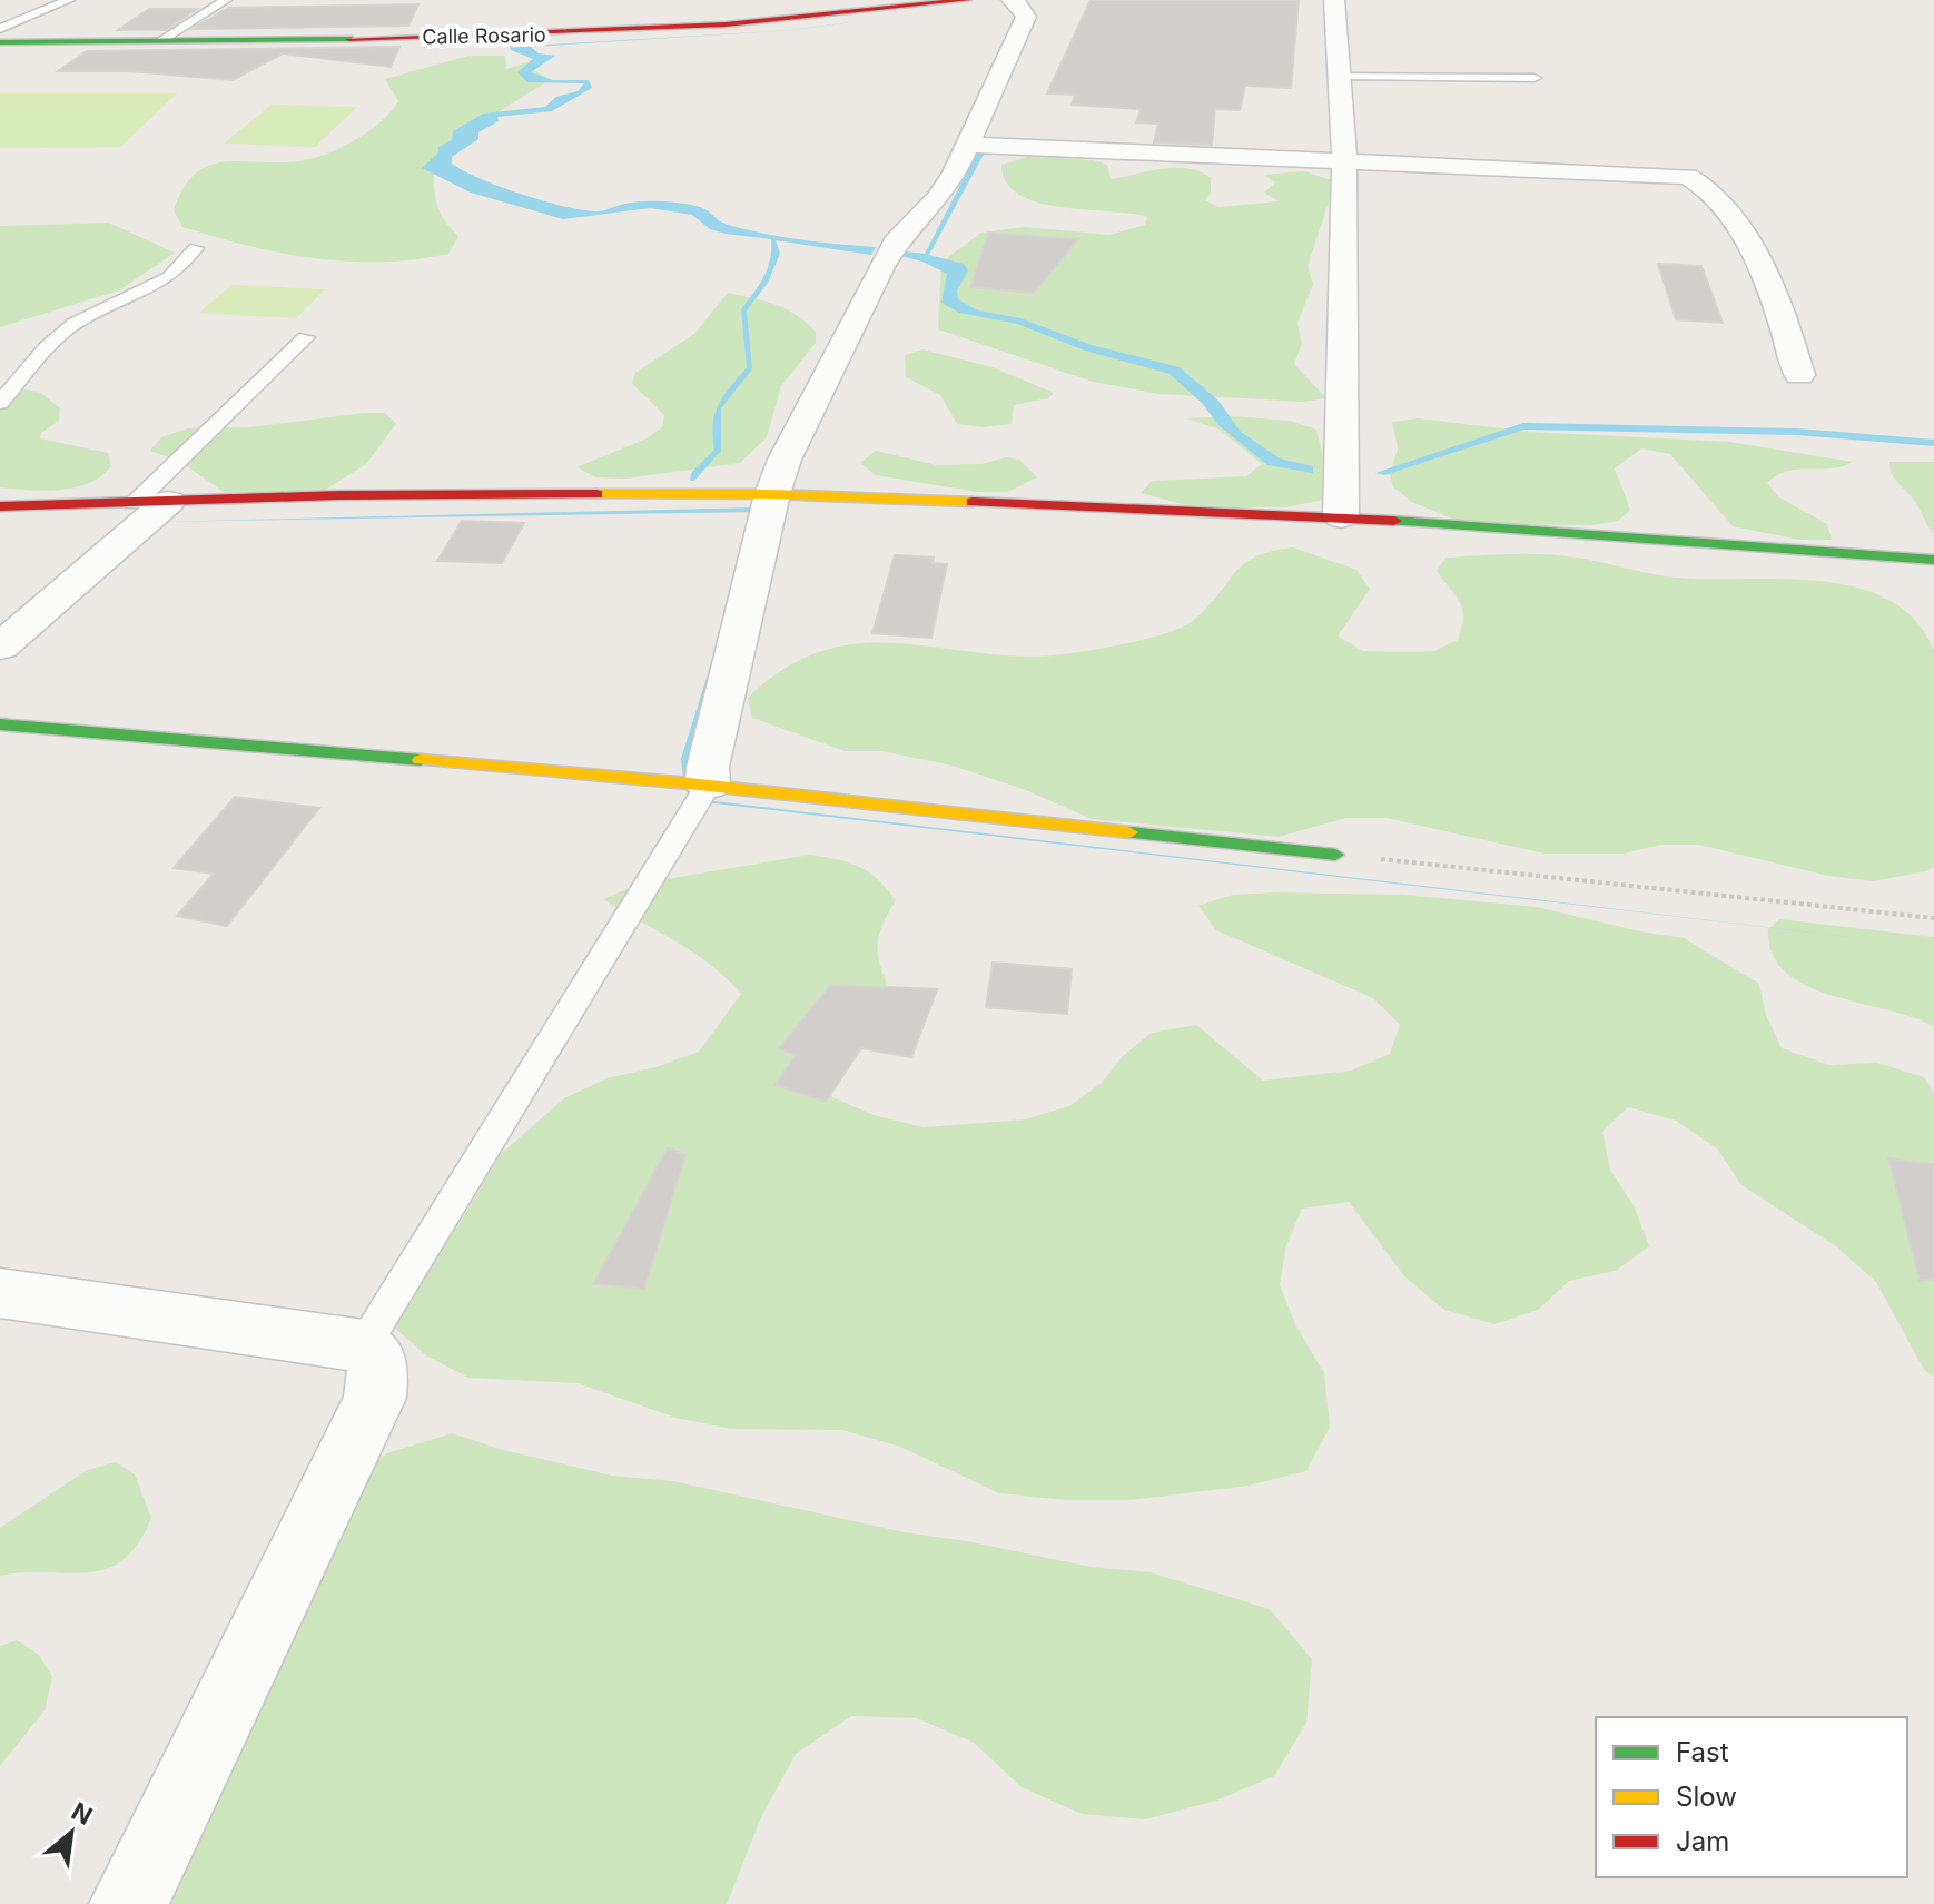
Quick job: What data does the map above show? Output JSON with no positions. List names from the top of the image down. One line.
{"streets":{"street":["Calle Rosario"]},"legend":["Fast","Slow","Jam"],"north":"top right"}
